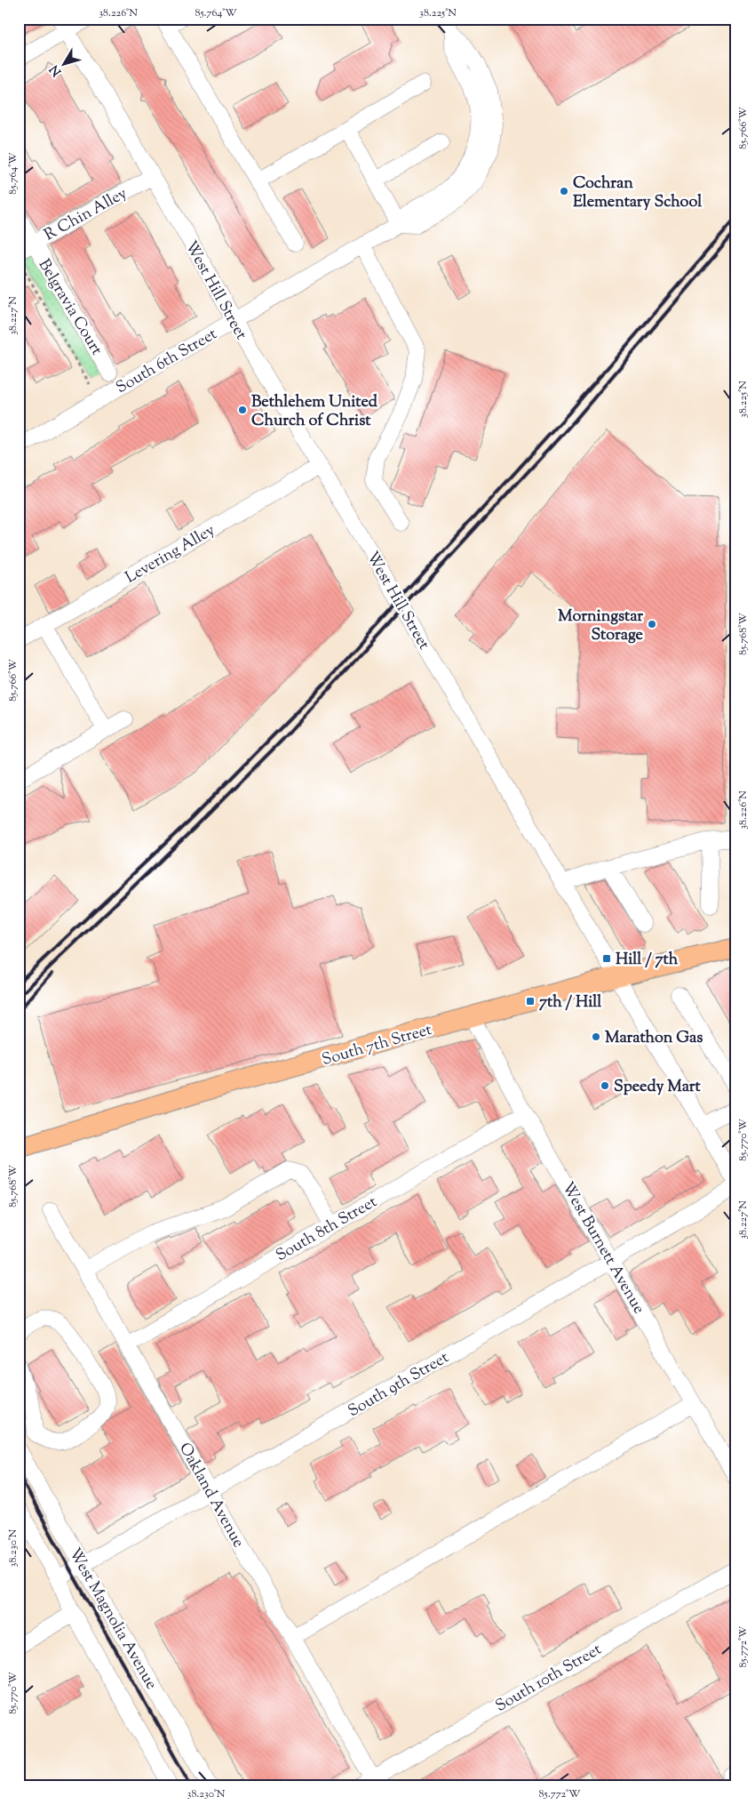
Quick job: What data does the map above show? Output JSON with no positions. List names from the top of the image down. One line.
{"streets":{"main road":["South 7th Street"],"street":["R Chin Alley","West Hill Street","Belgravia Court","South 6th Street","Levering Alley","South 8th Street","West Burnett Avenue","South 9th Street","Oakland Avenue","West Magnolia Avenue","South 10th Street"]},"crossings":[["R Chin Alley","West Hill Street"],["R Chin Alley","Belgravia Court"],["West Hill Street","South 6th Street"],["West Hill Street","Levering Alley"],["West Hill Street","South 7th Street"],["South 7th Street","West Burnett Avenue"],["South 8th Street","West Burnett Avenue"],["South 8th Street","Oakland Avenue"],["West Burnett Avenue","South 9th Street"],["South 9th Street","Oakland Avenue"],["South 9th Street","West Magnolia Avenue"],["Oakland Avenue","South 10th Street"]],"places":{"other":["Cochran Elementary School","Bethlehem United Church of Christ","Morningstar Storage","Marathon Gas","Speedy Mart"],"transit":["Hill / 7th","7th / Hill"]},"north":"bottom left","coordinates":["38.226°N","85.764°W","38.225°N","85.766°W","38.227°N","85.768°W","85.770°W","38.230°N","85.772°W"]}
